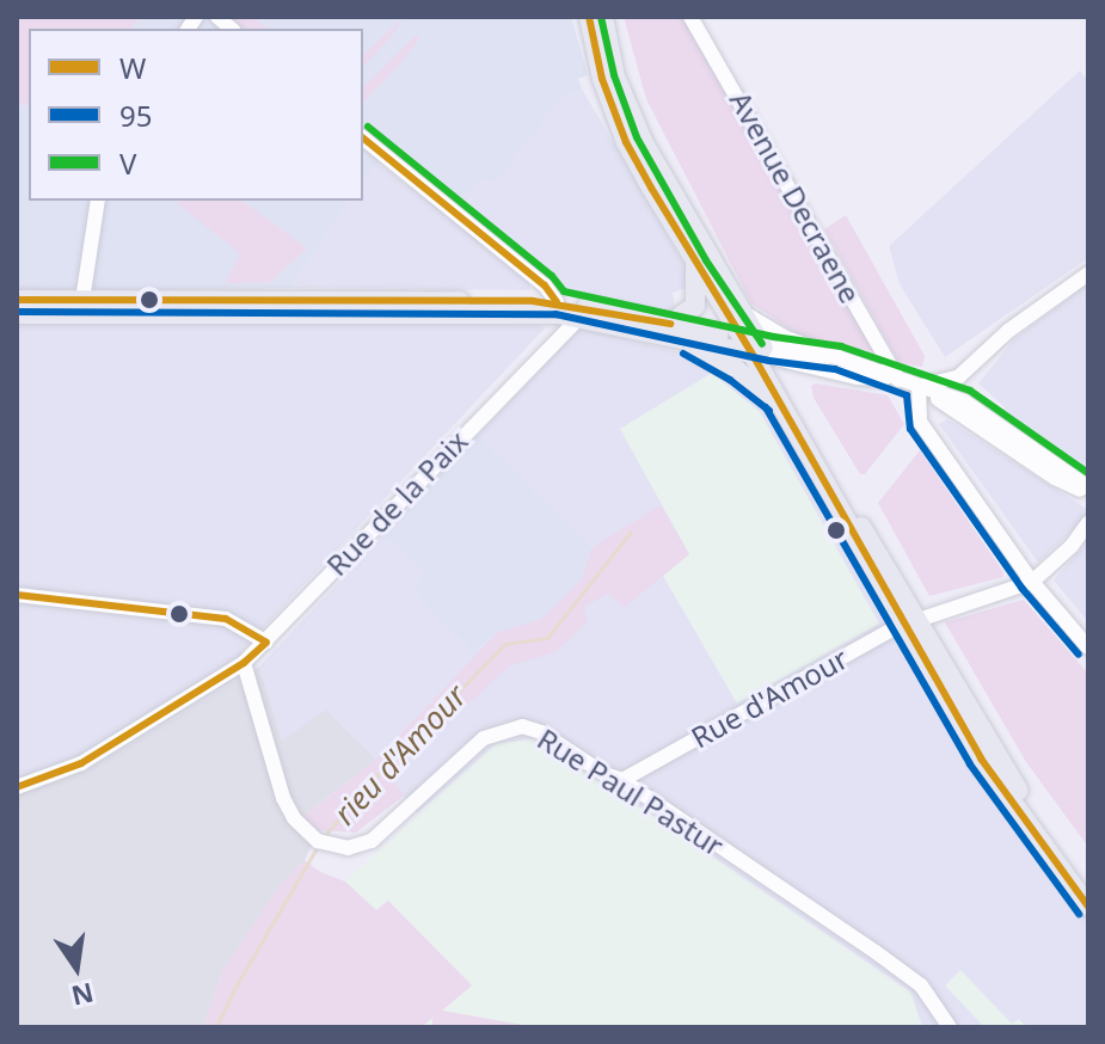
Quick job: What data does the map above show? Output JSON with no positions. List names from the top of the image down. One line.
{"streets":{"street":["Avenue Decraene","Rue de la Paix","Rue d'Amour","Rue Paul Pastur"]},"crossings":[["Rue de la Paix","Rue Paul Pastur"],["Rue d'Amour","Rue Paul Pastur"]],"water":["rieu d'Amour"],"lines":["transit line W","transit line V","transit line 95"],"legend":["W","95","V"],"north":"bottom"}
